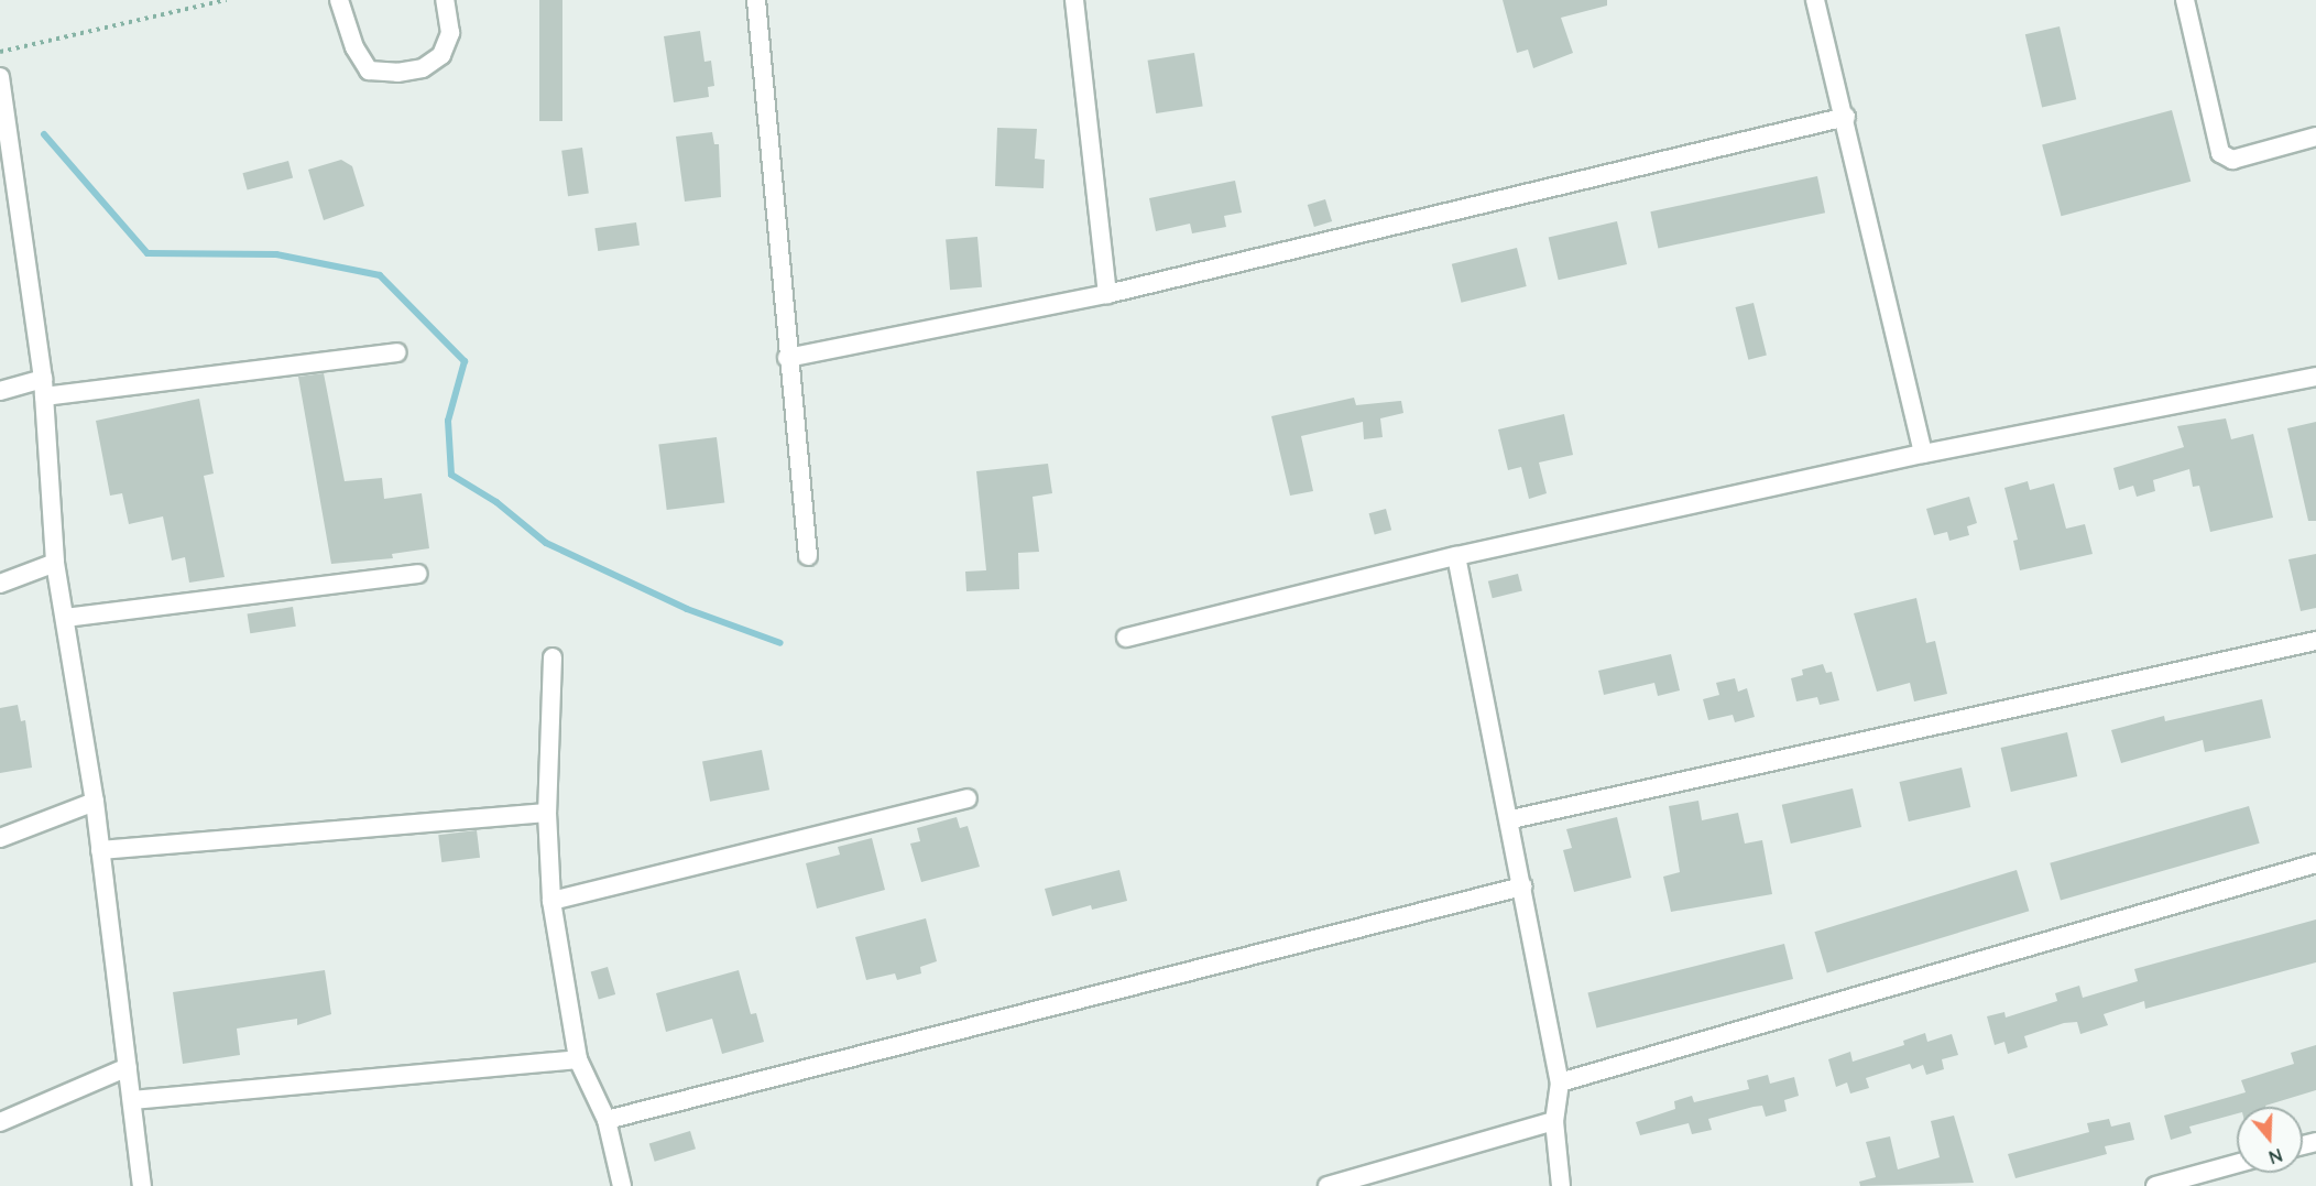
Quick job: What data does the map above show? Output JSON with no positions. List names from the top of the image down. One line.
{"north":"bottom"}
